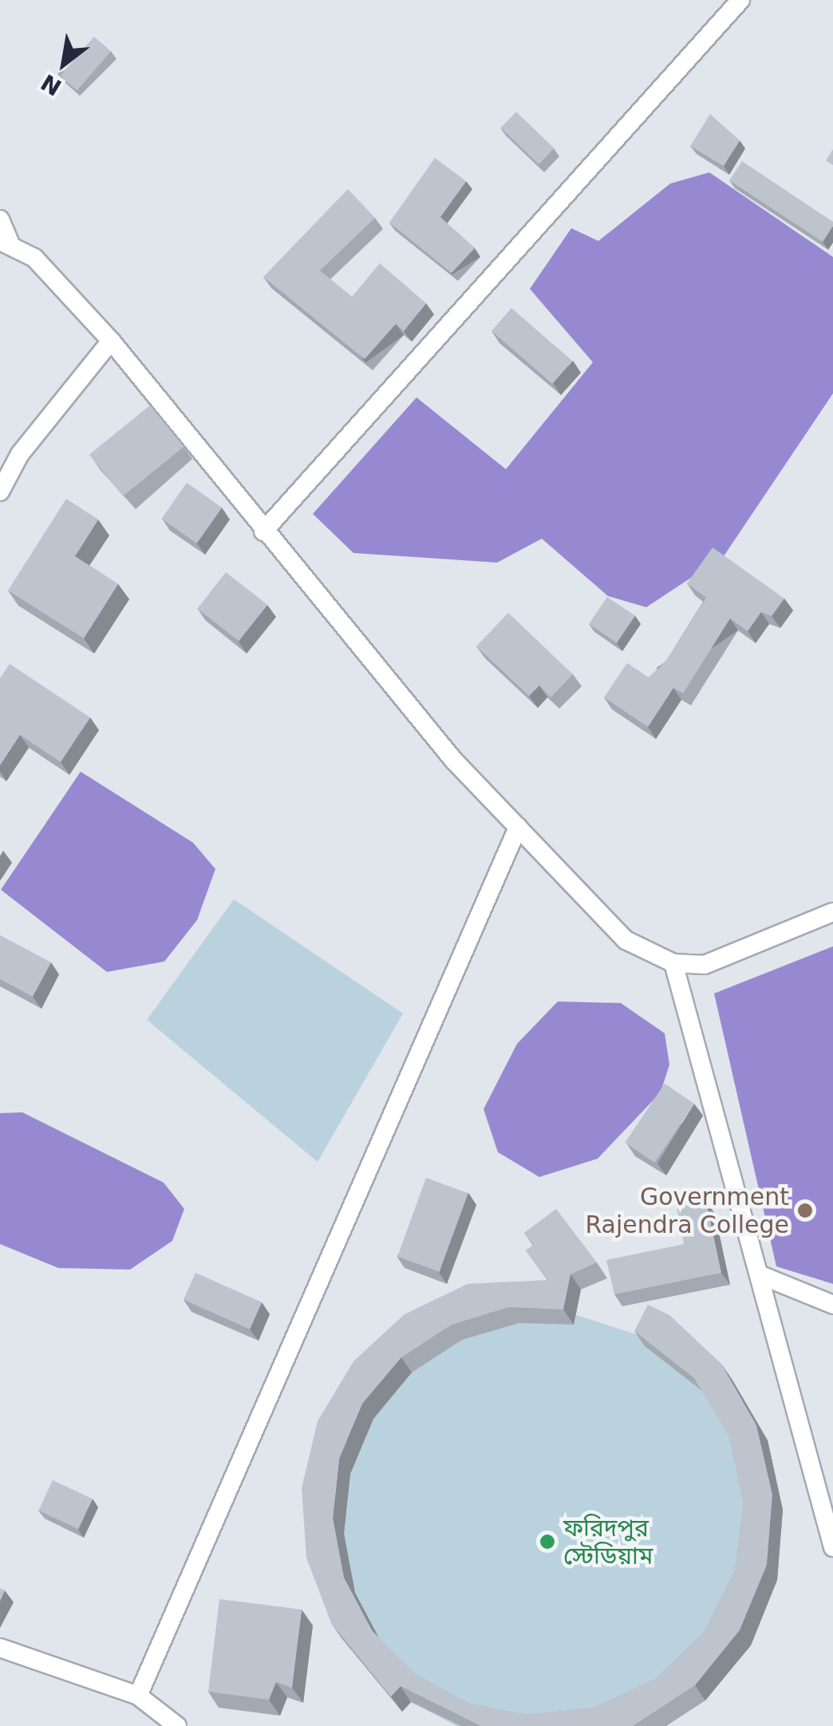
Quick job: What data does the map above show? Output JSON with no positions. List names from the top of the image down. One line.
{"places":["Government Rajendra College","ফরিদপুর স্টেডিয়াম"],"north":"bottom left"}
